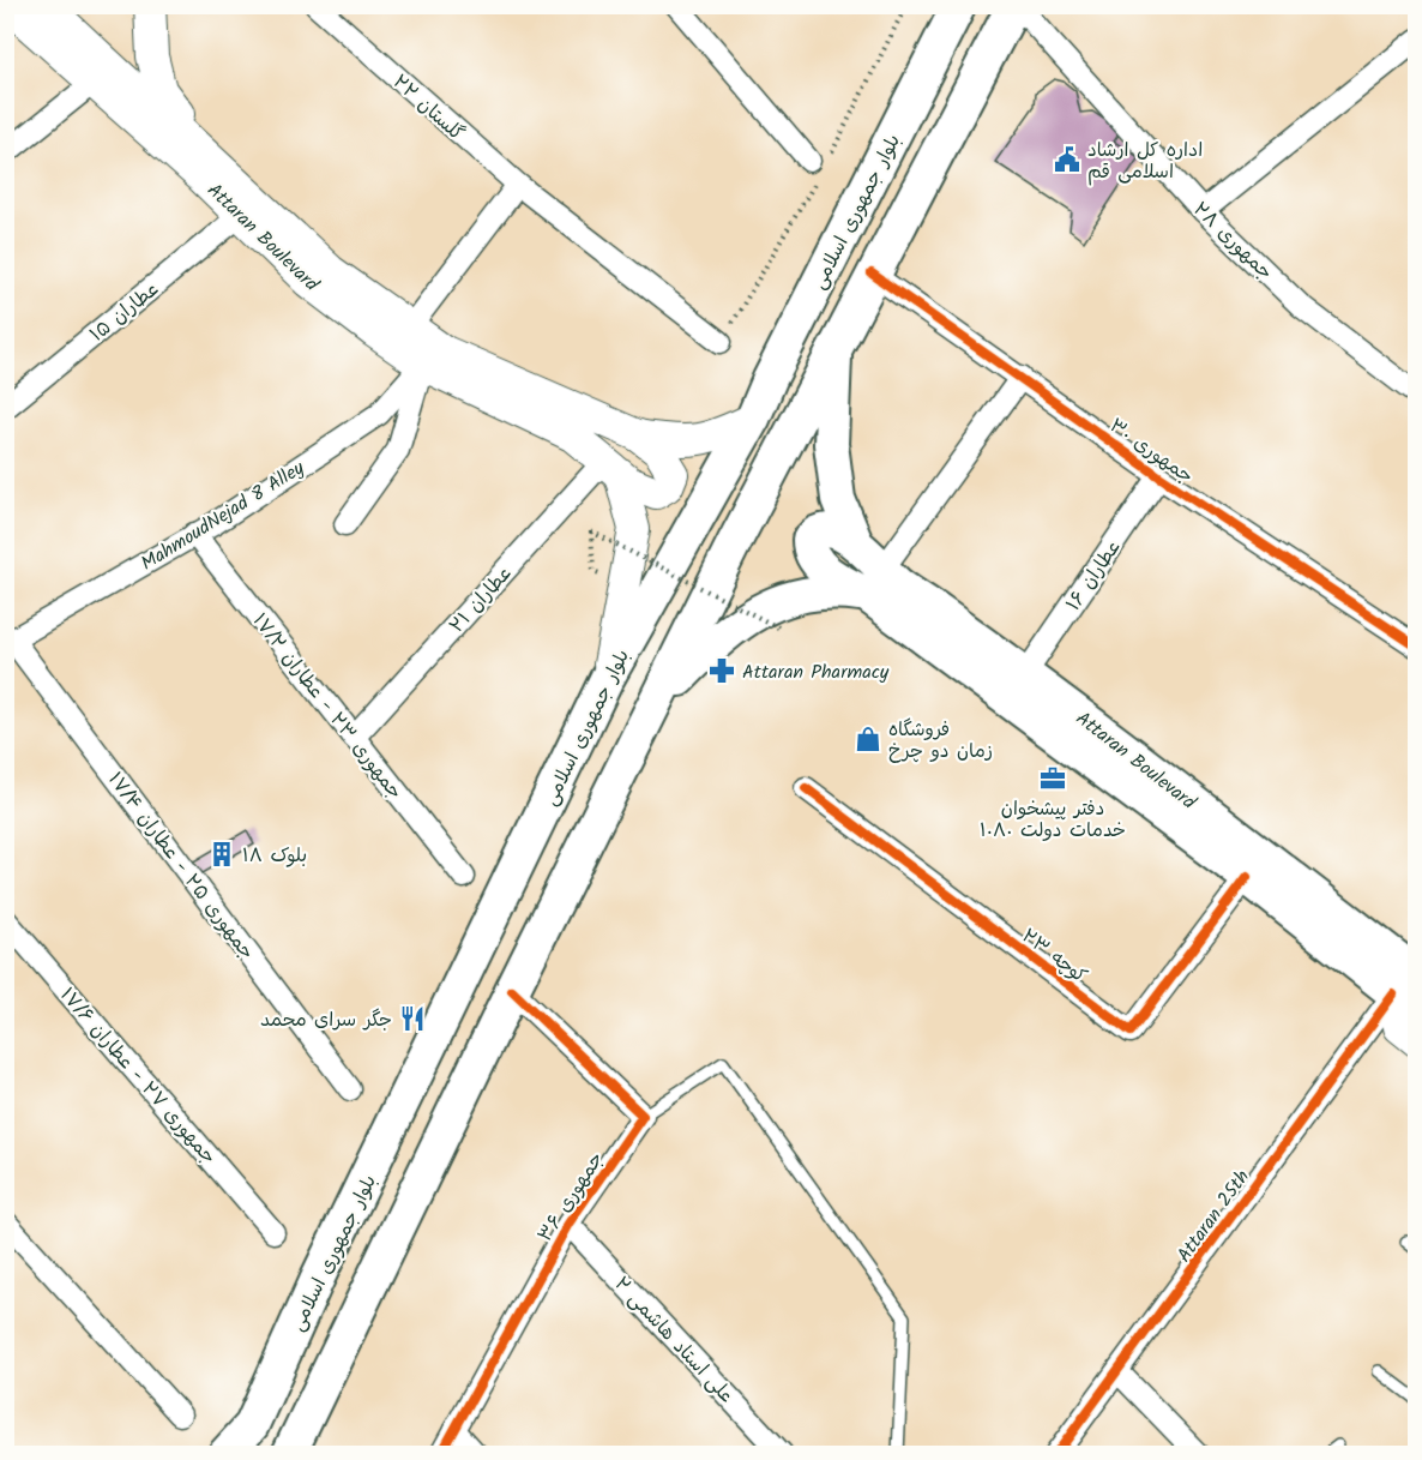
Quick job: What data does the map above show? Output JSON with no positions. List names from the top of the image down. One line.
{"streets":{"main road":["بلوار جمهوری اسلامی","Attaran Boulevard"],"street":["گلستان ۲۲","جمهوری ۲۸","عطاران ۱۵","جمهوری ۳۰","MahmoudNejad 8 Alley","عطاران ۱۶","عطاران ۲۱","جمهوری ۲۳ - عطاران ۱۷/۲","جمهوری ۲۵ - عطاران ۱۷/۴","کوچه ۲۳","جمهوری ۲۷ - عطاران ۱۷/۶","جمهوری ۳۶","Attaran 25th","علی استاد هاشمی ۲"]},"crossings":[["Attaran Boulevard","عطاران ۱۵"],["Attaran Boulevard","MahmoudNejad 8 Alley"],["Attaran Boulevard","عطاران ۱۶"],["Attaran Boulevard","عطاران ۲۱"],["Attaran Boulevard","کوچه ۲۳"],["Attaran Boulevard","Attaran 25th"],["جمهوری ۳۰","عطاران ۱۶"],["MahmoudNejad 8 Alley","جمهوری ۲۳ - عطاران ۱۷/۲"],["MahmoudNejad 8 Alley","جمهوری ۲۵ - عطاران ۱۷/۴"],["عطاران ۲۱","جمهوری ۲۳ - عطاران ۱۷/۲"],["جمهوری ۳۶","علی استاد هاشمی ۲"]],"places":{"public building":["اداره کل ارشاد اسلامی قم"],"pharmacy":["Attaran Pharmacy"],"shop":["فروشگاه زمان دو چرخ"],"office":["دفتر پیشخوان خدمات دولت ۱۰۸۰"],"building":["بلوک ۱۸"],"restaurant":["جگر سرای محمد"]}}
